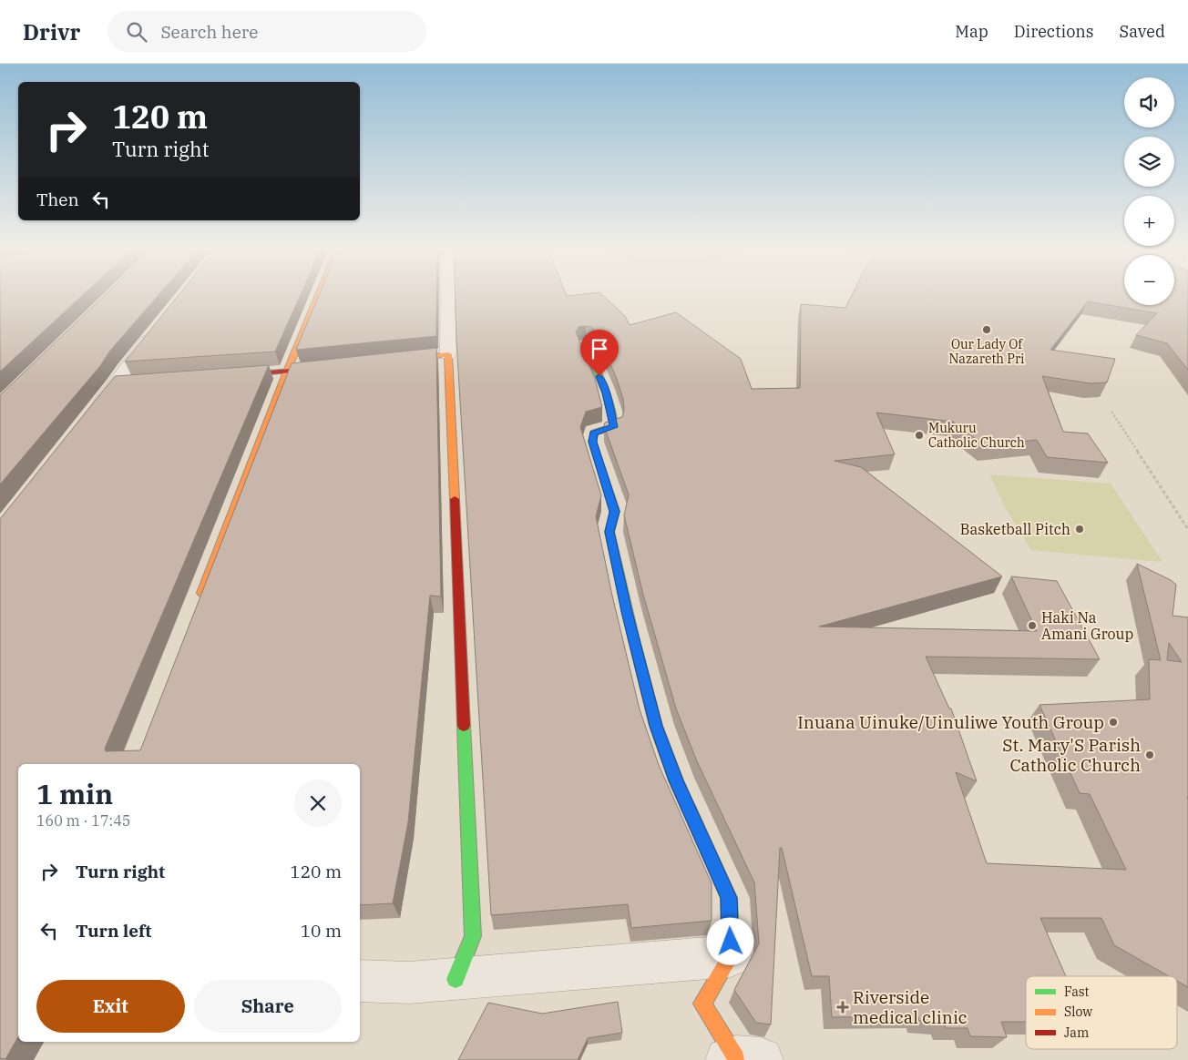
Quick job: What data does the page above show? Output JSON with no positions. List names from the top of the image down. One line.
{"places":{"other":["Our Lady Of Nazareth Pri","Mukuru Catholic Church","Basketball Pitch","Haki Na Amani Group","Inuana Uinuke/Uinuliwe Youth Group","St. Mary'S Parish Catholic Church"],"health":["Riverside medical clinic"]},"legend":["Fast","Slow","Jam"],"page":{"header":"Drivr","search":"Search here","nav":["Map","Directions","Saved"],"map_buttons":["+","−"],"turn":["120 m","Turn right"],"then":"Then","heading":["1 min","160 m · 17:45"],"list":[{"name":"Turn right","value":"120 m"},{"name":"Turn left","value":"10 m"}],"buttons":["Exit","Share"]}}
